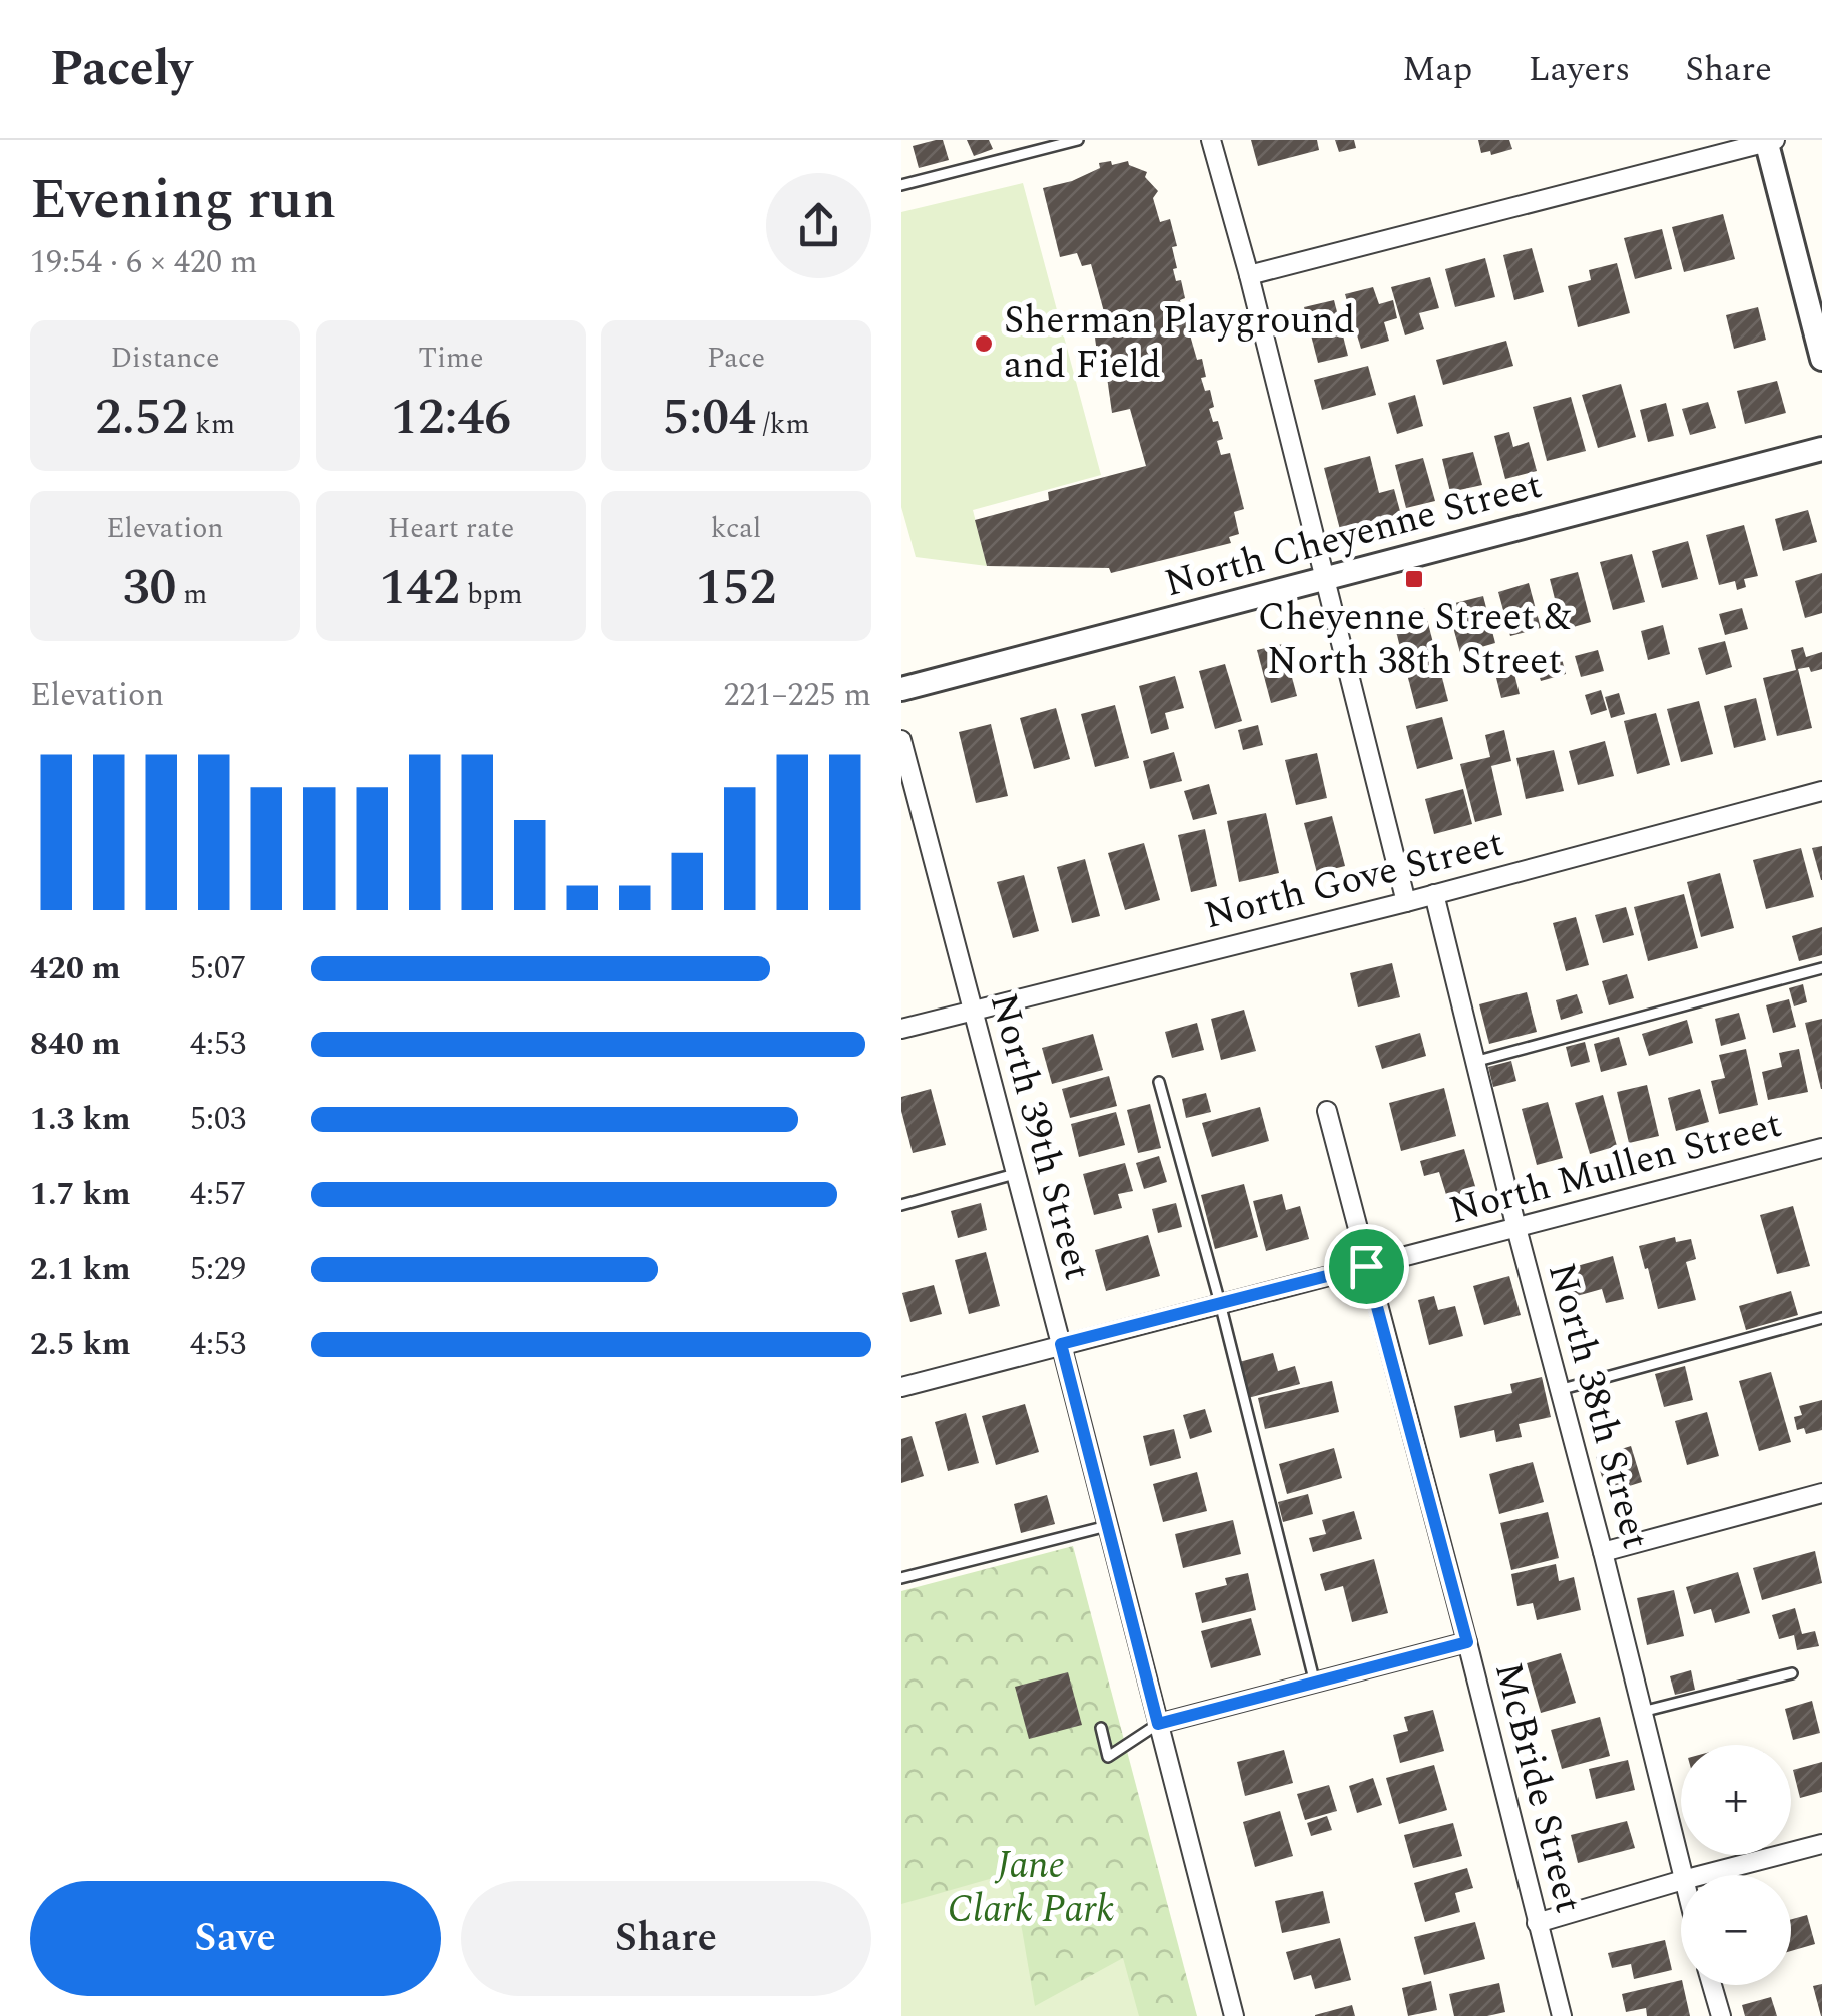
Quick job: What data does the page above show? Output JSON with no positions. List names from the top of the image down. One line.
{"streets":{"street":["North Cheyenne Street","North Gove Street","North 39th Street","North Mullen Street","North 38th Street","McBride Street"]},"crossings":[["North Gove Street","North 39th Street"],["North Gove Street","North 38th Street"],["North 39th Street","North Mullen Street"],["North Mullen Street","North 38th Street"],["North Mullen Street","McBride Street"]],"parks":["Jane Clark Park"],"places":{"other":["Sherman Playground and Field"],"transit":["Cheyenne Street & North 38th Street"]},"page":{"header":"Pacely","nav":["Map","Layers","Share"],"heading":["Evening run","19:54 · 6 × 420 m"],"stats":[["Distance","2.52 km"],["Time","12:46"],["Pace","5:04 /km"],["Elevation","30 m"],["Heart rate","142 bpm"],["kcal","152"]],"chart":["Elevation","221–225 m"],"list":[{"name":"420 m","note":"5:07"},{"name":"840 m","note":"4:53"},{"name":"1.3 km","note":"5:03"},{"name":"1.7 km","note":"4:57"},{"name":"2.1 km","note":"5:29"},{"name":"2.5 km","note":"4:53"}],"map_buttons":["+","−"],"buttons":["Save","Share"]}}
